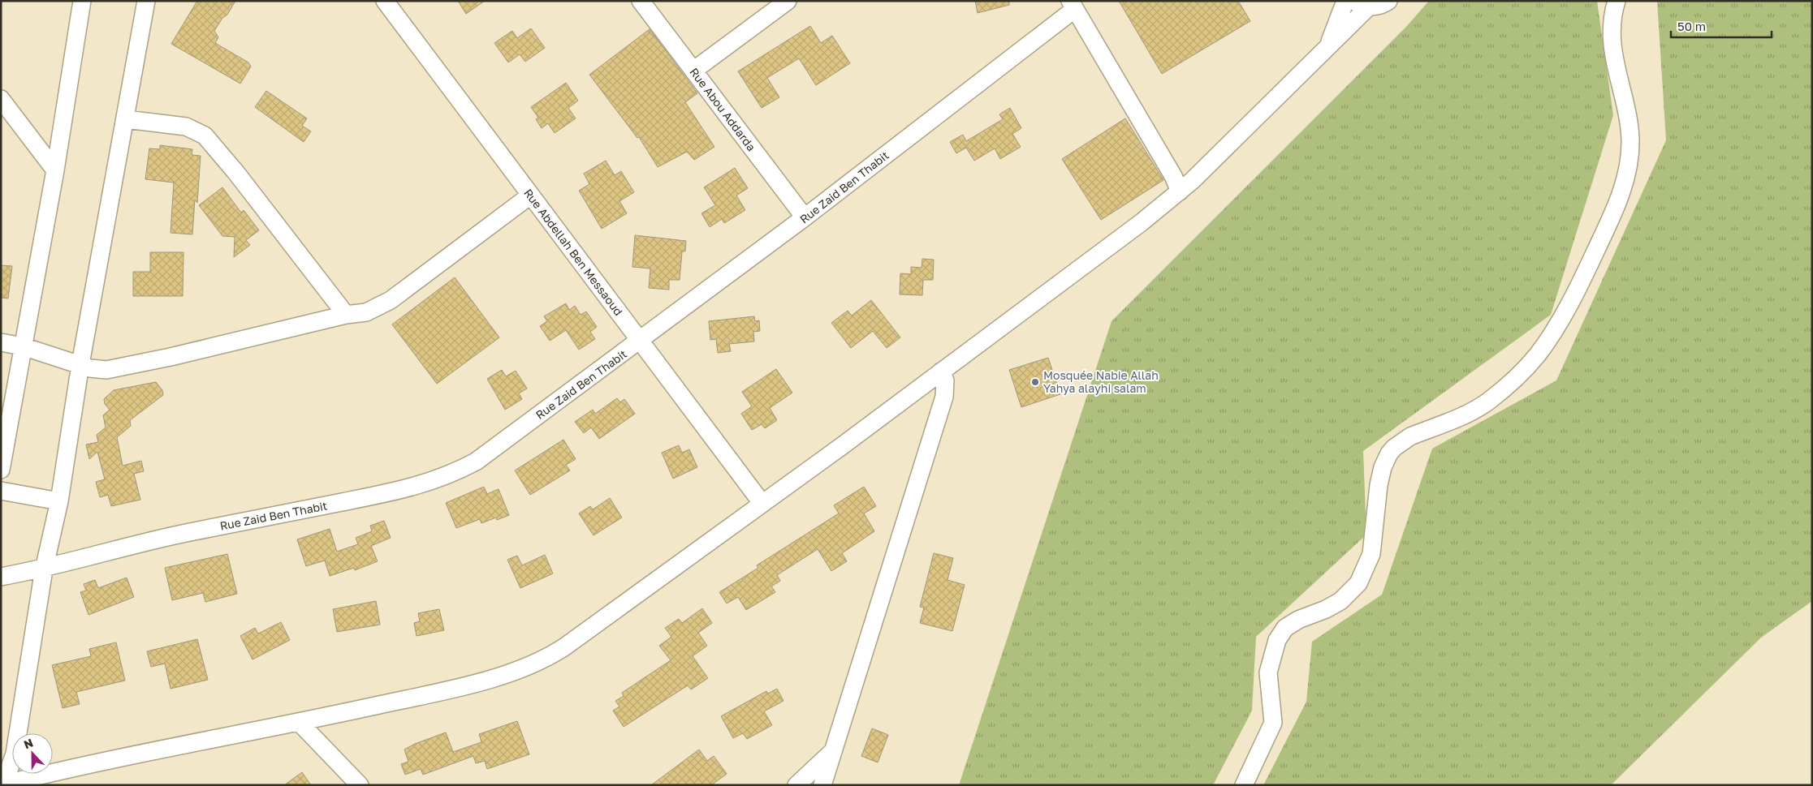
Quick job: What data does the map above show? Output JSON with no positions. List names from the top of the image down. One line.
{"streets":{"street":["Rue Abou Addarda","Rue Zaid Ben Thabit","Rue Abdellah Ben Messaoud"]},"crossings":[["Rue Abou Addarda","Rue Zaid Ben Thabit"],["Rue Zaid Ben Thabit","Rue Abdellah Ben Messaoud"]],"places":["Mosquée Nabie Allah Yahya alayhi salam"],"scale_bar":"50 m","north":"top"}
